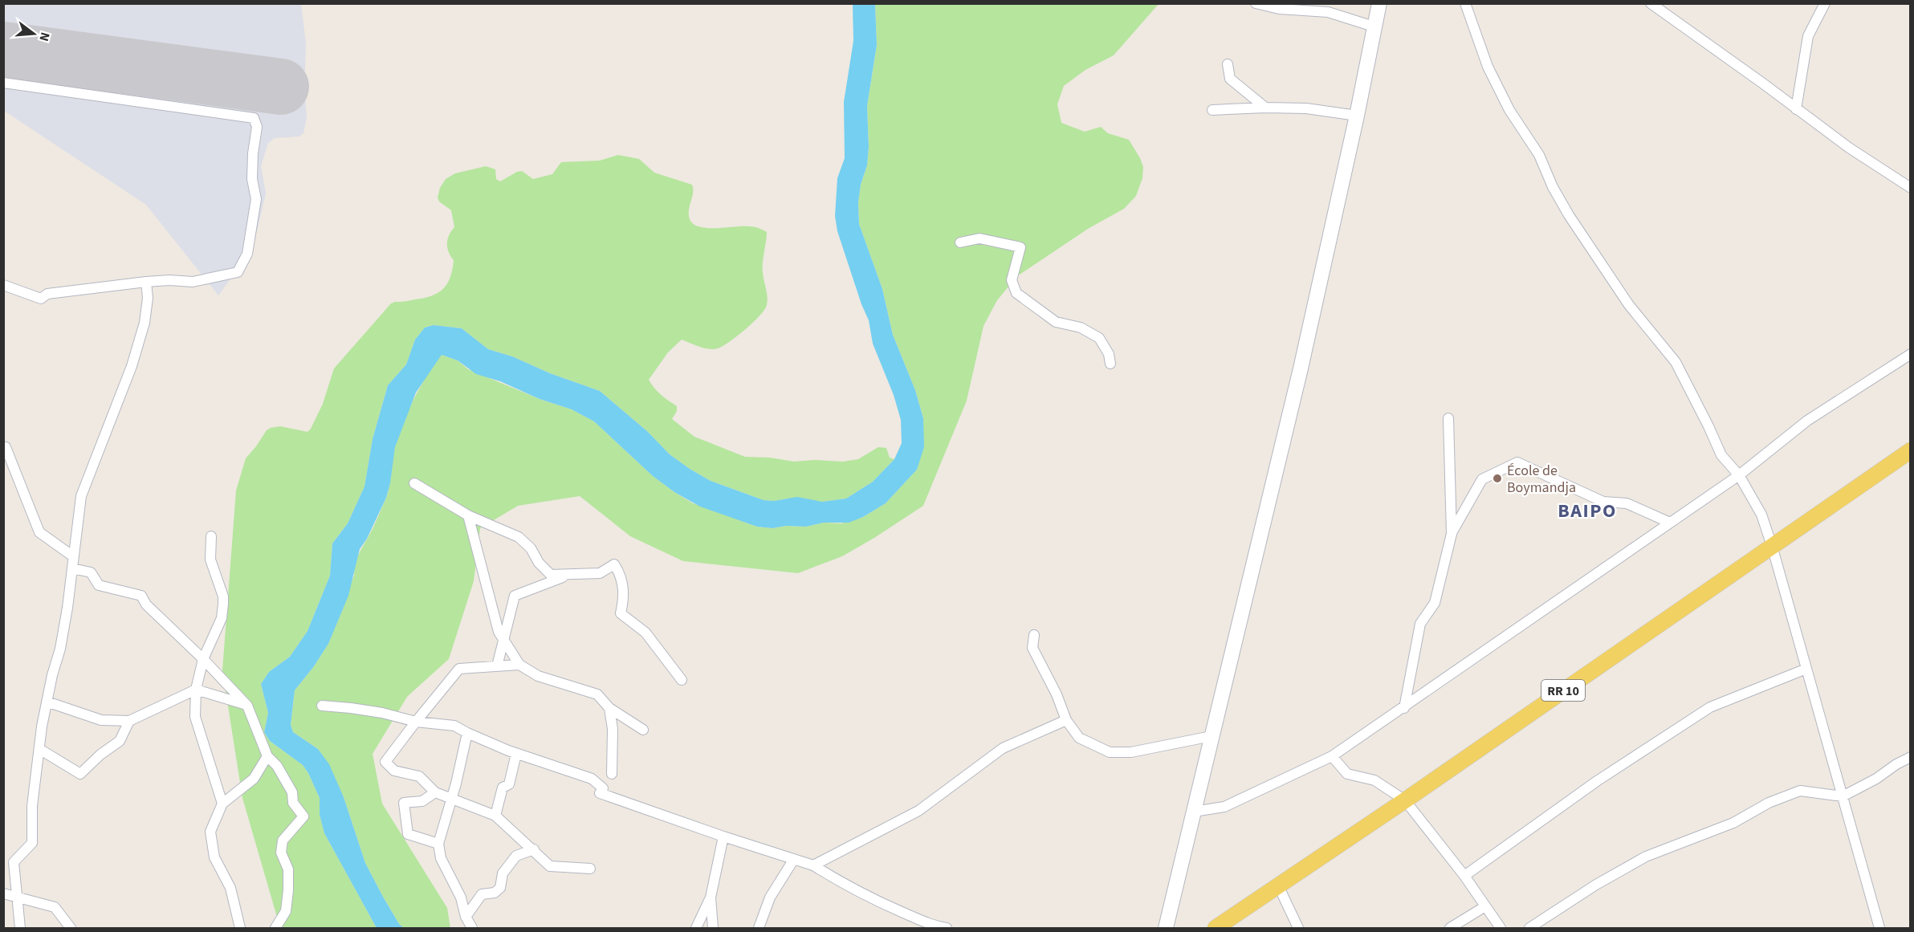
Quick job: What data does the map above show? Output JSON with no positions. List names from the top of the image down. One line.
{"streets":{"main road":["RR 10"]},"districts":["BAIPO"],"places":["École de Boymandja"],"north":"right"}
